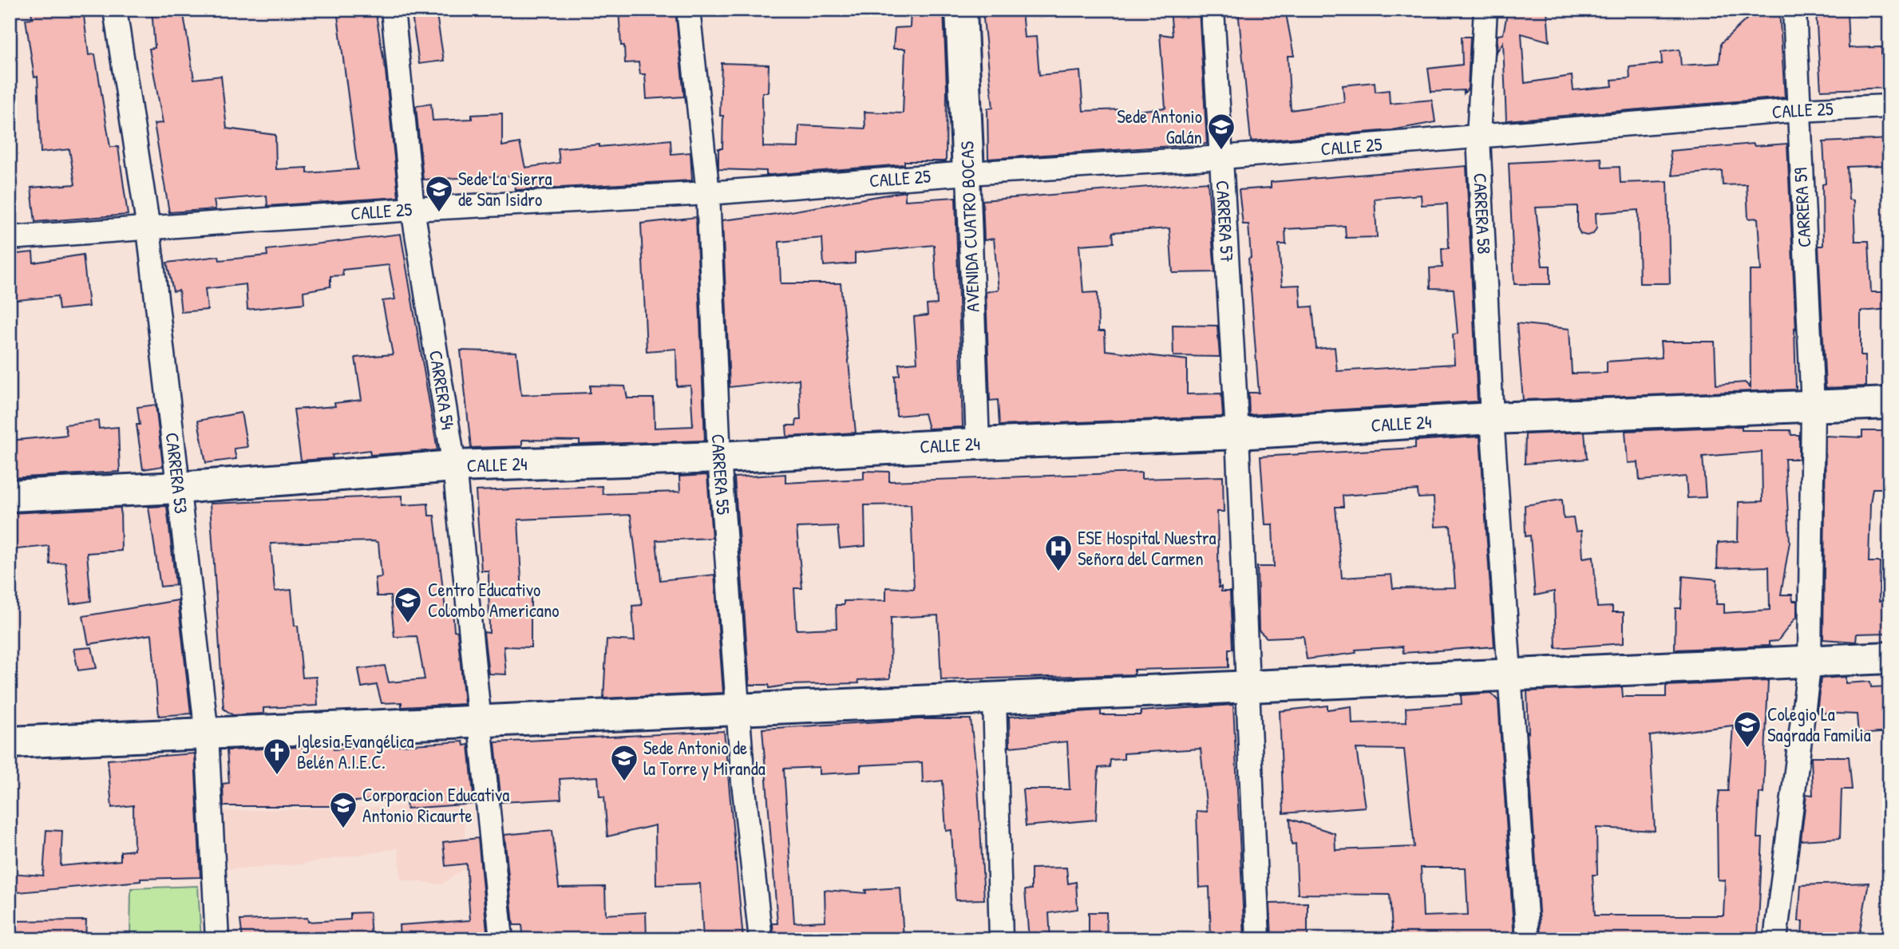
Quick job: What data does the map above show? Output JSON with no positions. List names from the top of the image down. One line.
{"streets":{"main road":["AVENIDA CUATRO BOCAS","CALLE 24"],"street":["CALLE 25","CARRERA 59","CARRERA 58","CARRERA 57","CARRERA 54","CARRERA 53","CARRERA 55"]},"crossings":[["CALLE 25","CARRERA 59"],["CALLE 25","CARRERA 58"],["CALLE 25","CARRERA 57"],["CALLE 25","AVENIDA CUATRO BOCAS"],["CALLE 25","CARRERA 54"],["CALLE 25","CARRERA 53"],["CALLE 25","CARRERA 55"],["CARRERA 59","CALLE 24"],["CARRERA 58","CALLE 24"],["CARRERA 57","CALLE 24"],["AVENIDA CUATRO BOCAS","CALLE 24"],["CARRERA 54","CALLE 24"],["CALLE 24","CARRERA 53"],["CALLE 24","CARRERA 55"]],"places":{"school or university":["Sede Antonio Galán","Sede La Sierra de San Isidro","Centro Educativo Colombo Americano","Colegio La Sagrada Familia","Sede Antonio de la Torre y Miranda","Corporacion Educativa Antonio Ricaurte"],"hospital":["ESE Hospital Nuestra Señora del Carmen"],"church":["Iglesia Evangélica Belén A.I.E.C."]}}
